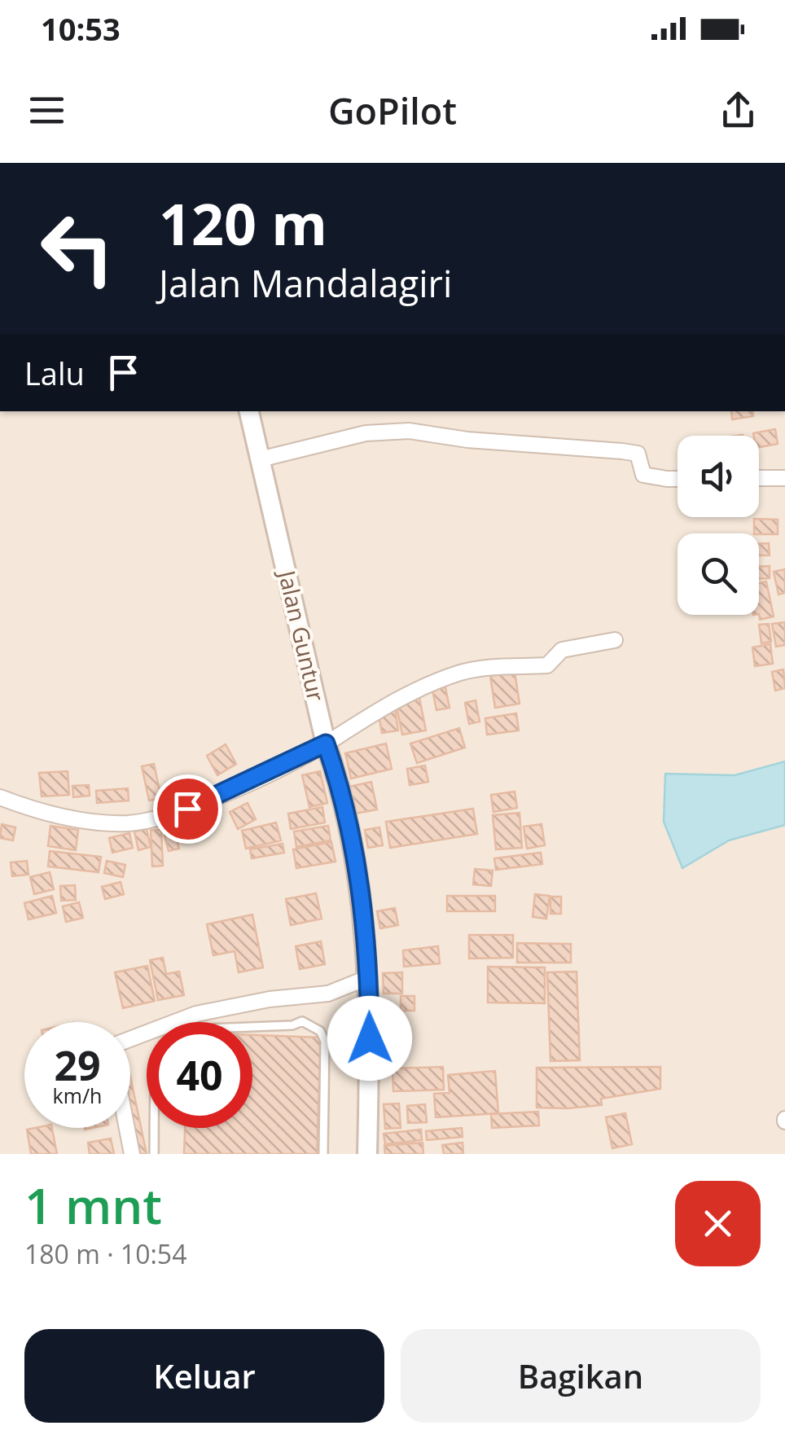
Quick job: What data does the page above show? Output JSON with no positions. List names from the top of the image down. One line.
{"streets":{"street":["Jalan Guntur"]},"page":{"status":"10:53","header":"GoPilot","turn":["120 m","Jalan Mandalagiri"],"then":"Lalu","speed":"29 km/h","limit":"40","heading":["1 mnt","180 m · 10:54"],"buttons":["Keluar","Bagikan"]}}
